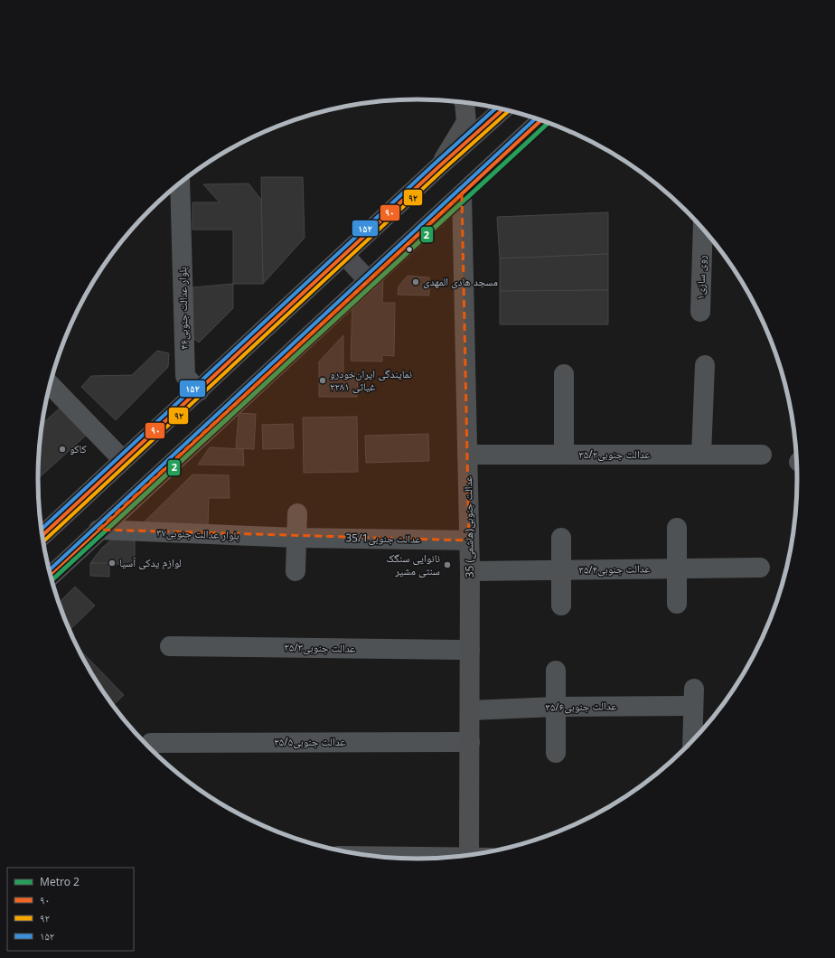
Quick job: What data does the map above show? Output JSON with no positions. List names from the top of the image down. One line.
{"streets":{"street":["روی سازی۱","بلوار عدالت جنوبی۴۶","عدالت جنوبی۳۵/۲","35 عدالت جنوبی(هاشمی)","بلوار عدالت جنوبی۳۷","35/1عدالت جنوبی","عدالت جنوبی۳۵/۴","عدالت جنوبی۳۵/۳","عدالت جنوبی۳۵/۶","عدالت جنوبی۳۵/۵"]},"crossings":[["عدالت جنوبی۳۵/۲","35 عدالت جنوبی(هاشمی)"],["35 عدالت جنوبی(هاشمی)","35/1عدالت جنوبی"],["35 عدالت جنوبی(هاشمی)","عدالت جنوبی۳۵/۴"],["35 عدالت جنوبی(هاشمی)","عدالت جنوبی۳۵/۳"],["35 عدالت جنوبی(هاشمی)","عدالت جنوبی۳۵/۶"],["35 عدالت جنوبی(هاشمی)","عدالت جنوبی۳۵/۵"],["بلوار عدالت جنوبی۳۷","35/1عدالت جنوبی"]],"places":["مسجد هادی المهدی","نمایندگی ایران‌خودرو غیاثی ۲۲۸۱","کاکو","لوازم یدکی آسیا","نانوایی سنگک سنتی مشیر"],"lines":["transit line ۱۵۲","transit line ۹۰","transit line ۹۲","metro line 2"],"legend":["Metro 2","۹۰","۹۲","۱۵۲"]}
